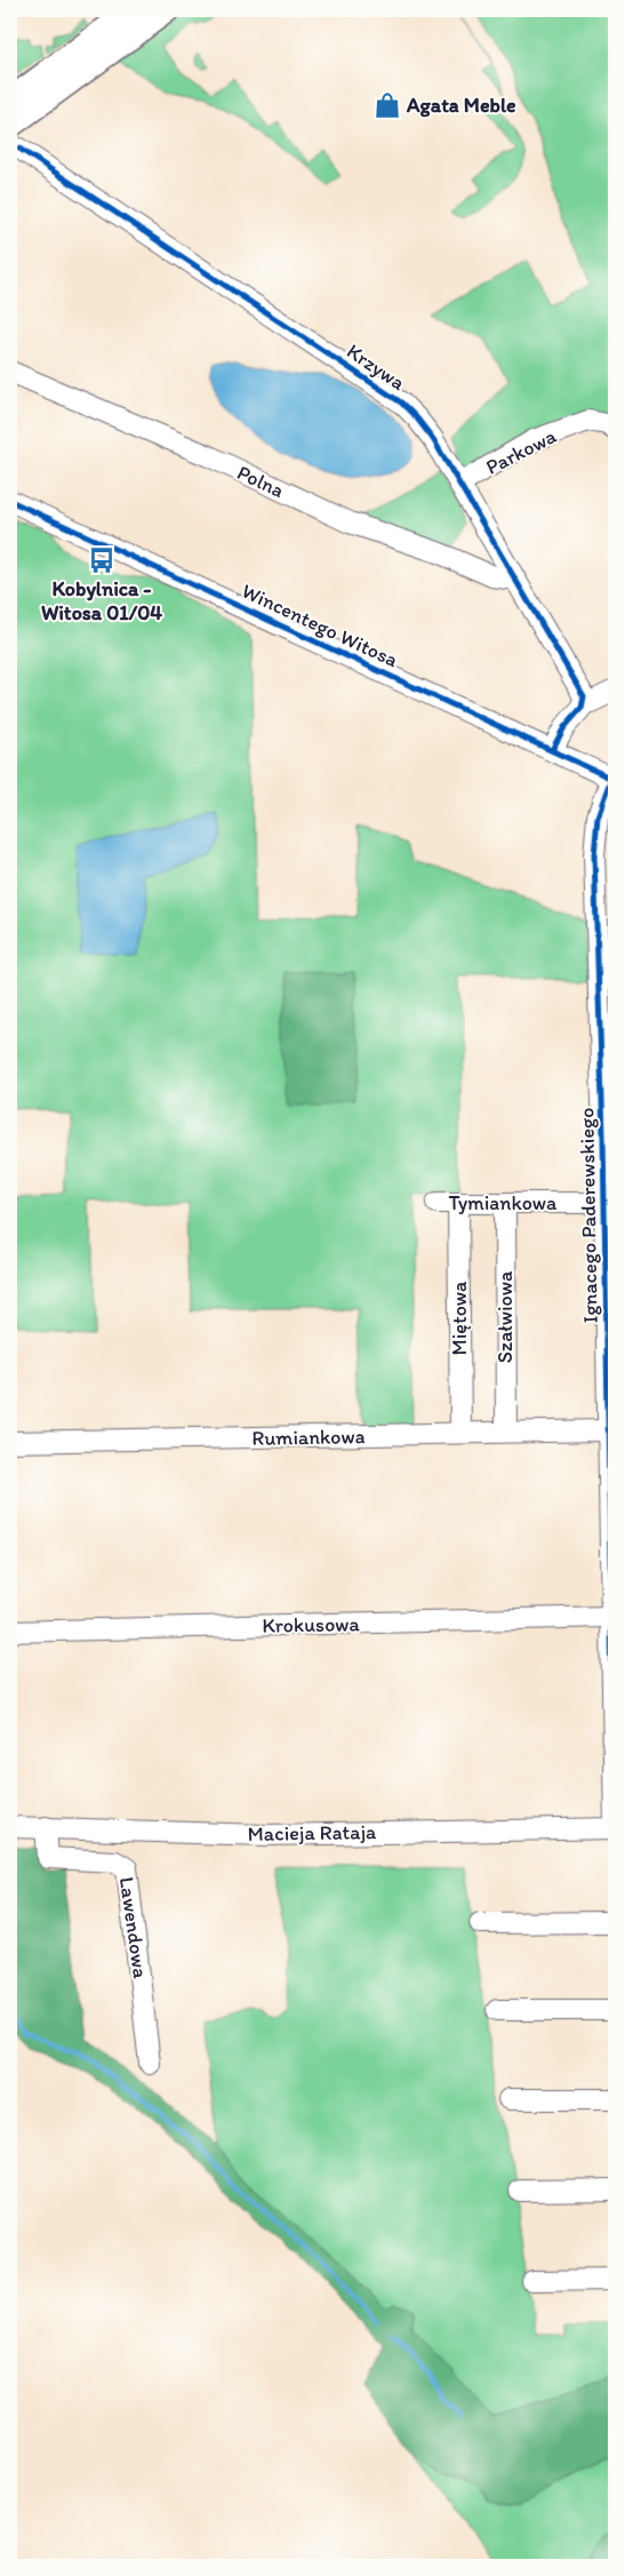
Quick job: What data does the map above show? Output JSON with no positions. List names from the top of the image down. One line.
{"streets":{"street":["Krzywa","Parkowa","Polna","Wincentego Witosa","Tymiankowa","Ignacego Paderewskiego","Szałwiowa","Miętowa","Rumiankowa","Krokusowa","Macieja Rataja","Lawendowa"]},"crossings":[["Krzywa","Parkowa"],["Krzywa","Polna"],["Wincentego Witosa","Ignacego Paderewskiego"],["Tymiankowa","Ignacego Paderewskiego"],["Tymiankowa","Szałwiowa"],["Tymiankowa","Miętowa"],["Ignacego Paderewskiego","Rumiankowa"],["Ignacego Paderewskiego","Krokusowa"],["Ignacego Paderewskiego","Macieja Rataja"],["Szałwiowa","Rumiankowa"],["Miętowa","Rumiankowa"],["Macieja Rataja","Lawendowa"]],"places":{"shop":["Agata Meble"],"bus stop":["Kobylnica - Witosa 01/04"]}}
